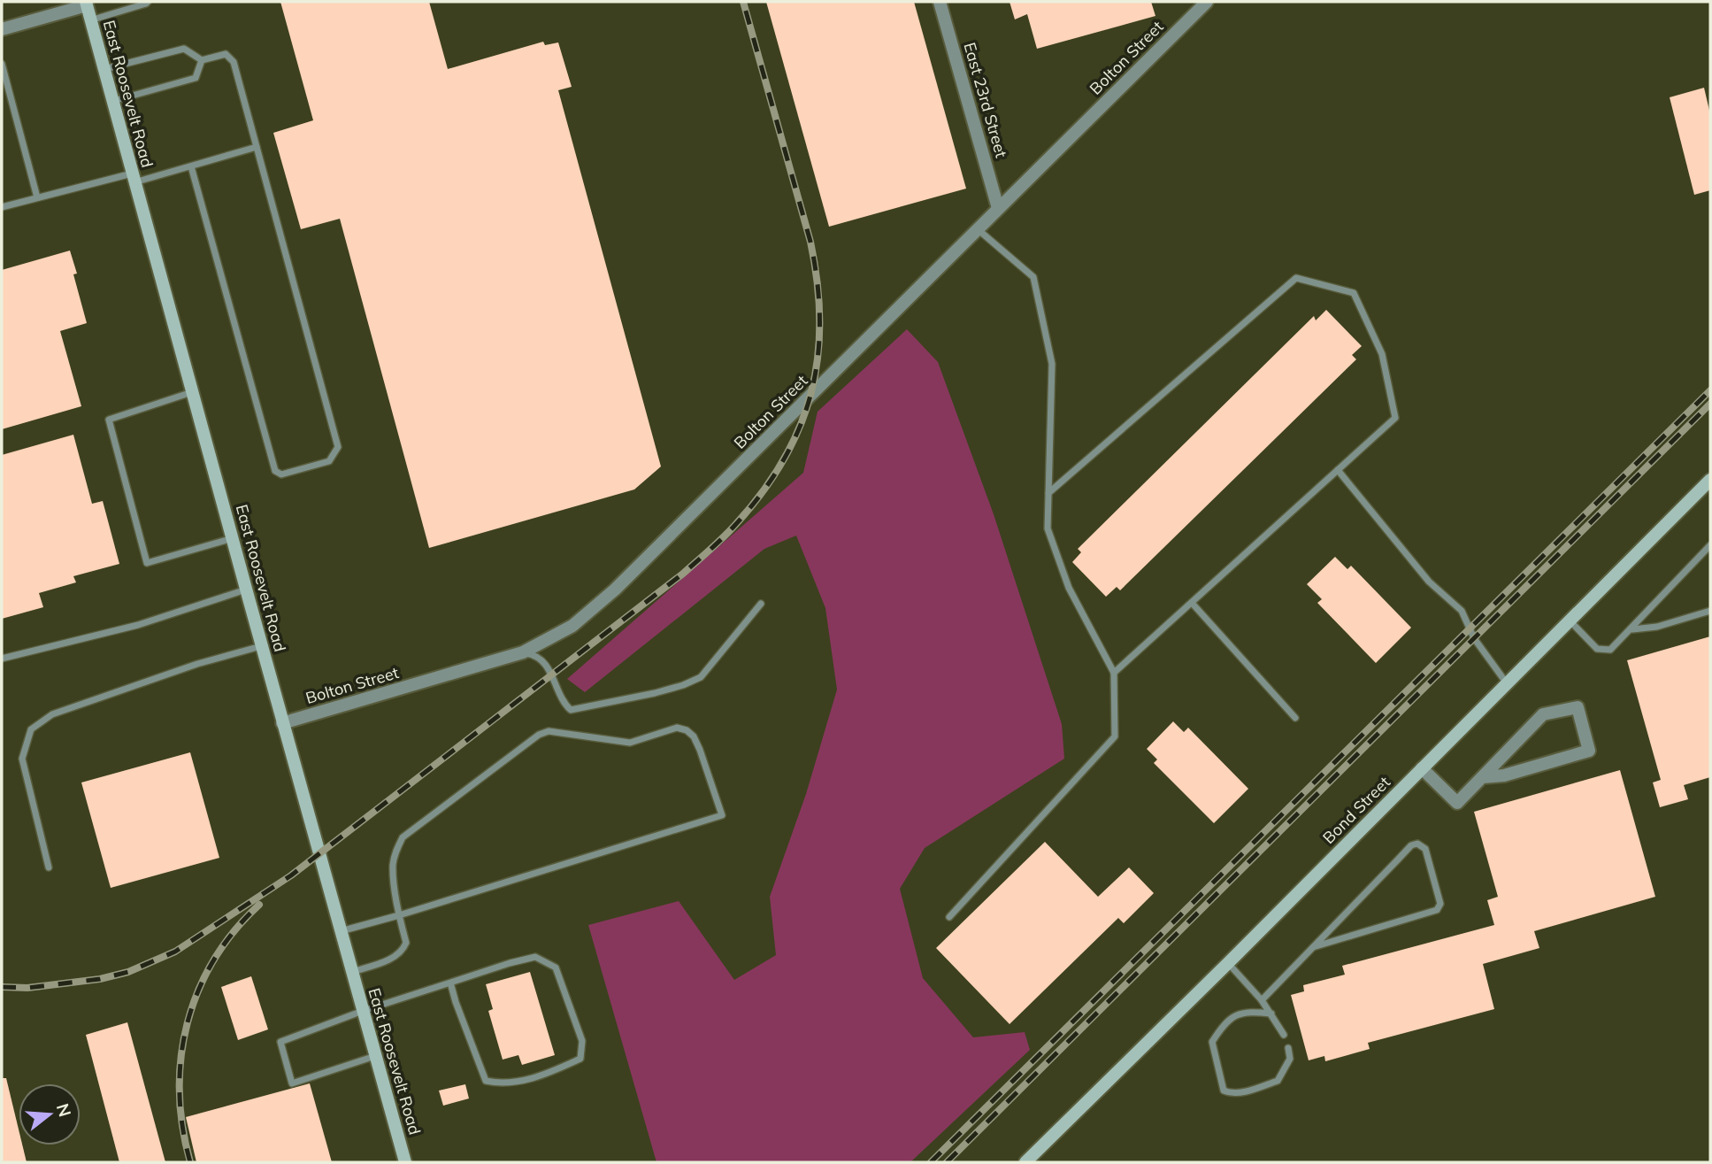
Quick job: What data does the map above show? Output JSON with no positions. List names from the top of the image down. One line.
{"streets":{"main road":["East Roosevelt Road","Bond Street"],"street":["Bolton Street","East 23rd Street"]},"crossings":[["Bolton Street","East Roosevelt Road"],["Bolton Street","East 23rd Street"]],"north":"right"}
